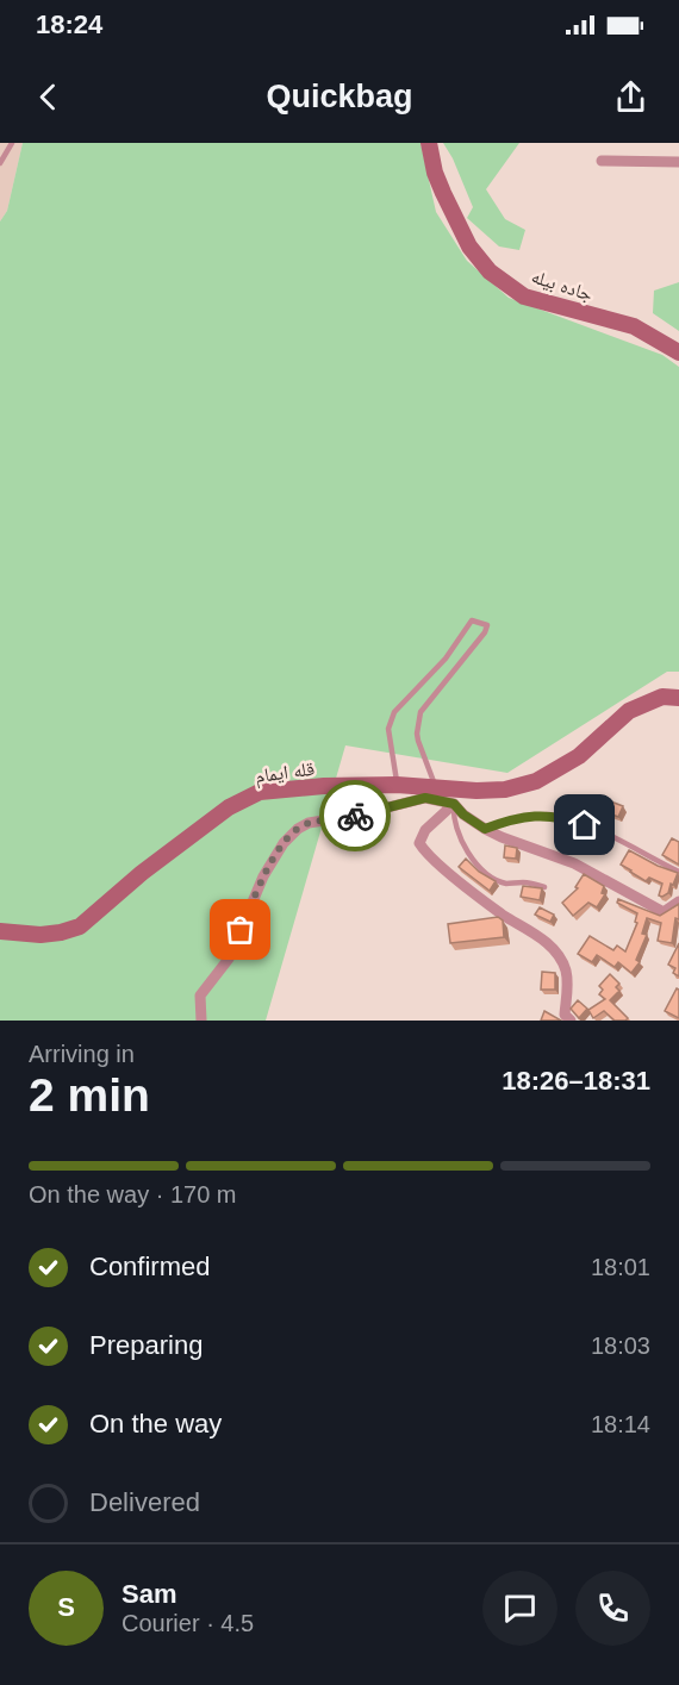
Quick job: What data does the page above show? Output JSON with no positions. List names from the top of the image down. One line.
{"streets":{"street":["جاده بیله","قله ایمام"]},"page":{"status":"18:24","header":"Quickbag","heading":["2 min","Arriving in","18:26–18:31"],"panel":["Sam","Courier · 4.5"],"bar":"On the way · 170 m","list":[["Confirmed","18:01"],["Preparing","18:03"],["On the way","18:14"],"Delivered"],"round":"S"}}
